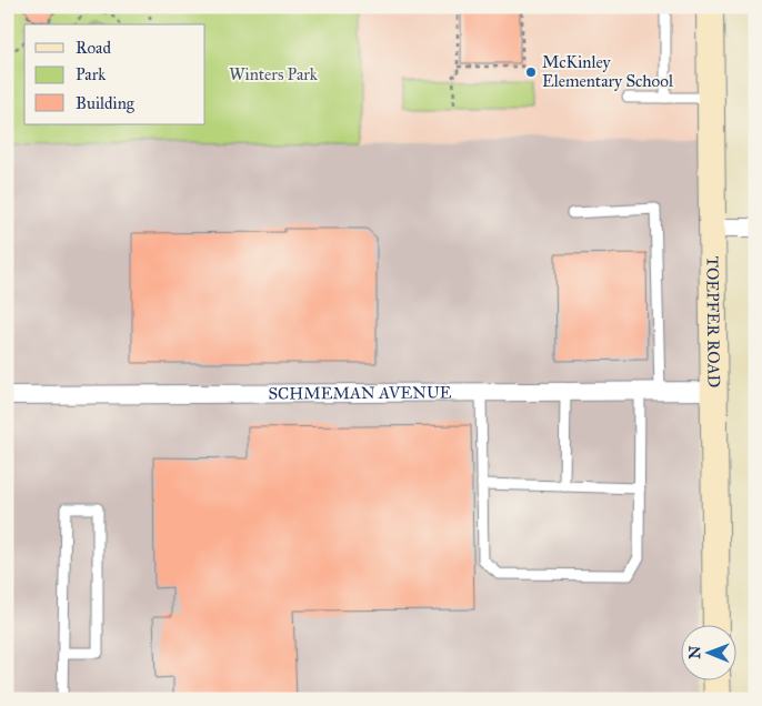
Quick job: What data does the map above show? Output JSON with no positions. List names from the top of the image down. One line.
{"streets":{"street":["TOEPFER ROAD","SCHMEMAN AVENUE"]},"crossings":[["TOEPFER ROAD","SCHMEMAN AVENUE"]],"parks":["Winters Park"],"places":["McKinley Elementary School"],"legend":["Road","Park","Building"],"north":"left"}
